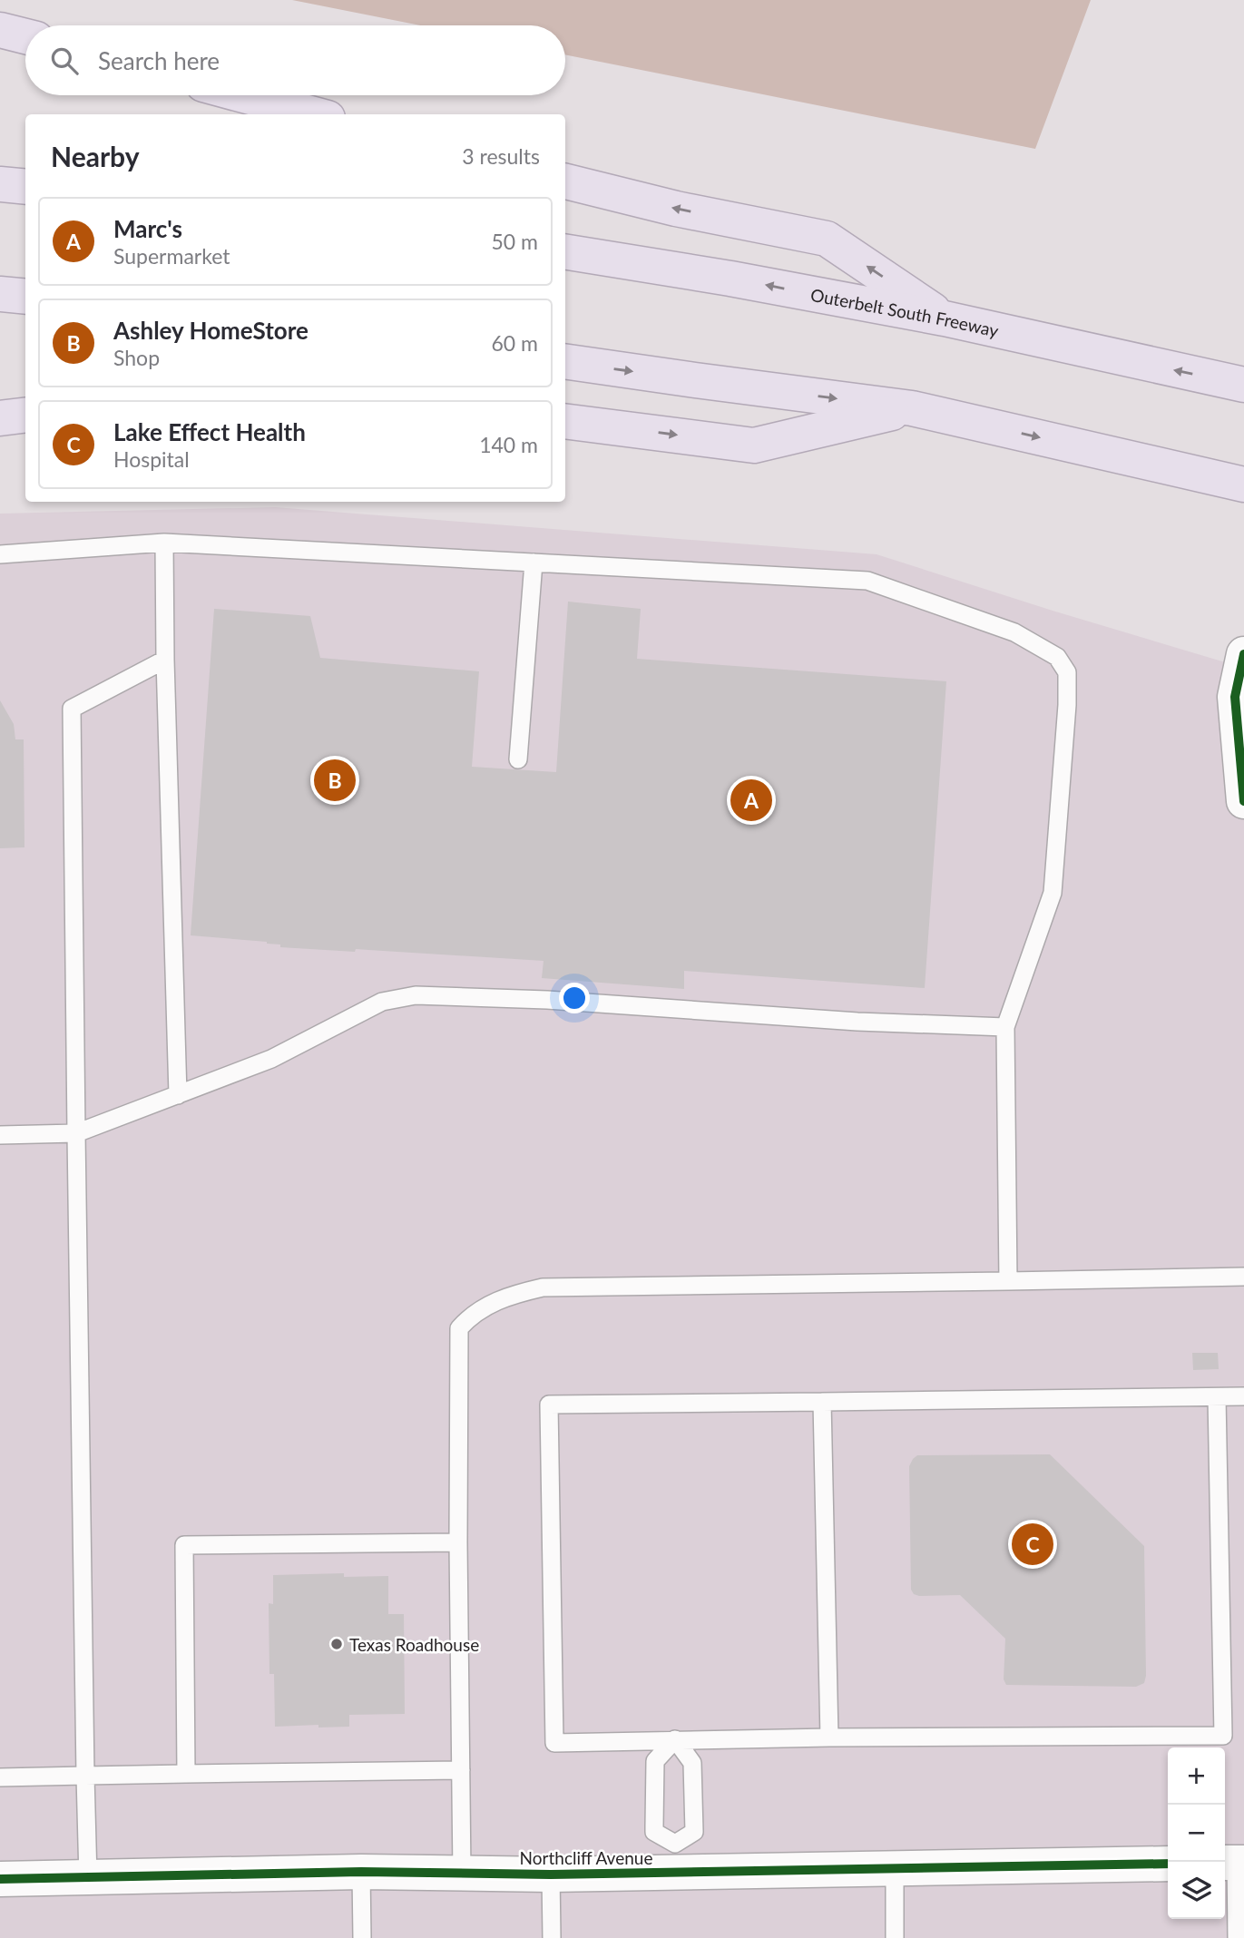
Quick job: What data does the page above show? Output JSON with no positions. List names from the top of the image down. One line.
{"streets":{"highway":["Outerbelt South Freeway"],"street":["Northcliff Avenue"]},"places":["Texas Roadhouse"],"page":{"search":"Search here","heading":["Nearby","3 results"],"list":[{"mark":"A","name":"Marc's","note":"Supermarket","value":"50 m"},{"mark":"B","name":"Ashley HomeStore","note":"Shop","value":"60 m"},{"mark":"C","name":"Lake Effect Health","note":"Hospital","value":"140 m"}],"pins":["B","A","C"],"map_buttons":["+","−"]}}
